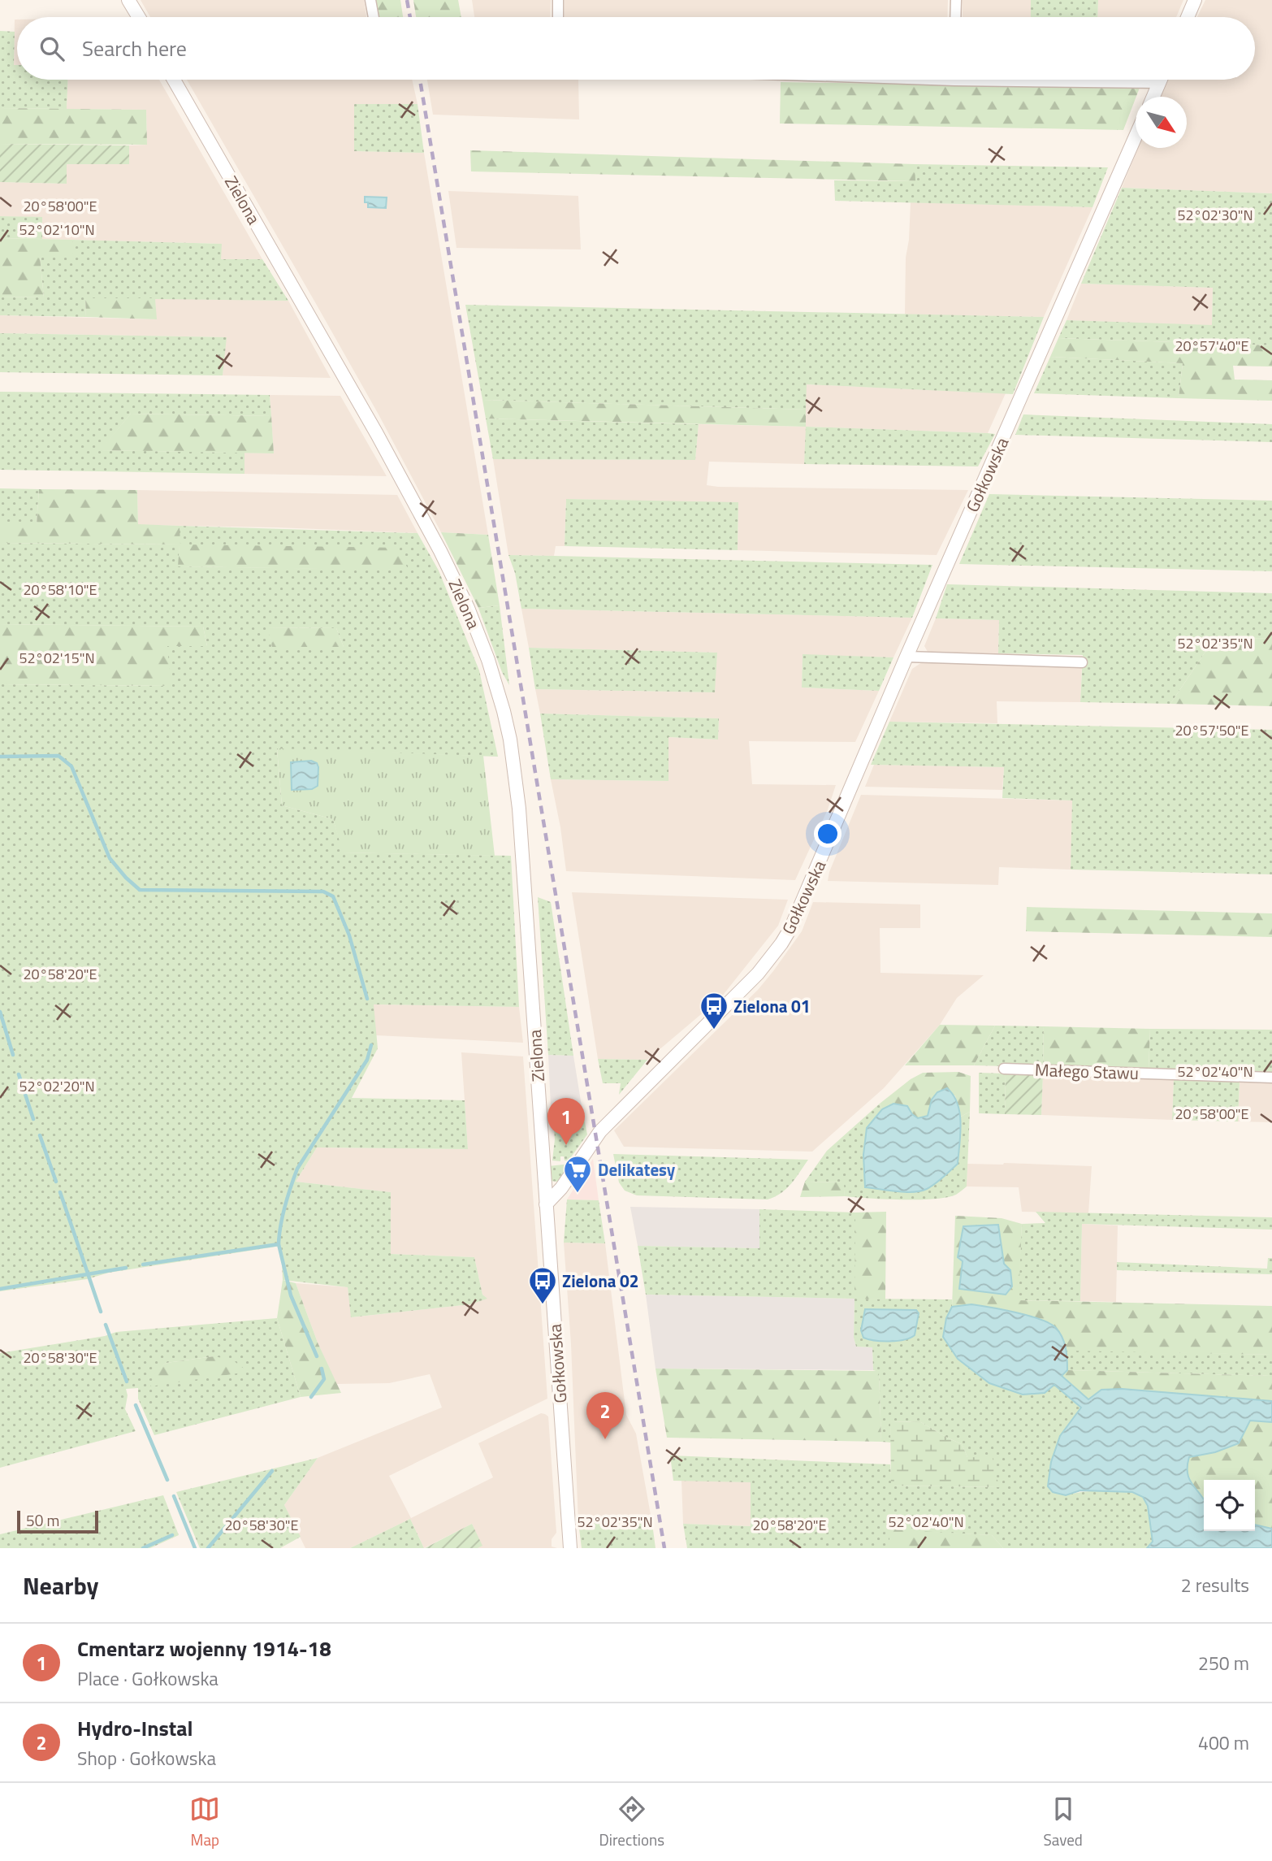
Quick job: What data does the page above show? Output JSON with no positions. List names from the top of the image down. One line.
{"streets":{"street":["Zielona","Gołkowska","Małego Stawu"]},"crossings":[["Zielona","Gołkowska"]],"places":{"bus stop":["Zielona 01","Zielona 02"],"supermarket":["Delikatesy"]},"scale_bar":"50 m","north":"bottom right","page":{"search":"Search here","pins":["1","2"],"scale":"50 m","heading":["Nearby","2 results"],"list":[{"mark":"1","name":"Cmentarz wojenny 1914-18","note":"Place · Gołkowska","value":"250 m"},{"mark":"2","name":"Hydro-Instal","note":"Shop · Gołkowska","value":"400 m"}],"nav":["Map","Directions","Saved"]},"coordinates":["20°58'00\"E","52°02'30\"N","52°02'10\"N","20°57'40\"E","20°58'10\"E","52°02'35\"N","52°02'15\"N","20°57'50\"E","20°58'20\"E","52°02'40\"N","52°02'20\"N","20°58'30\"E"]}
